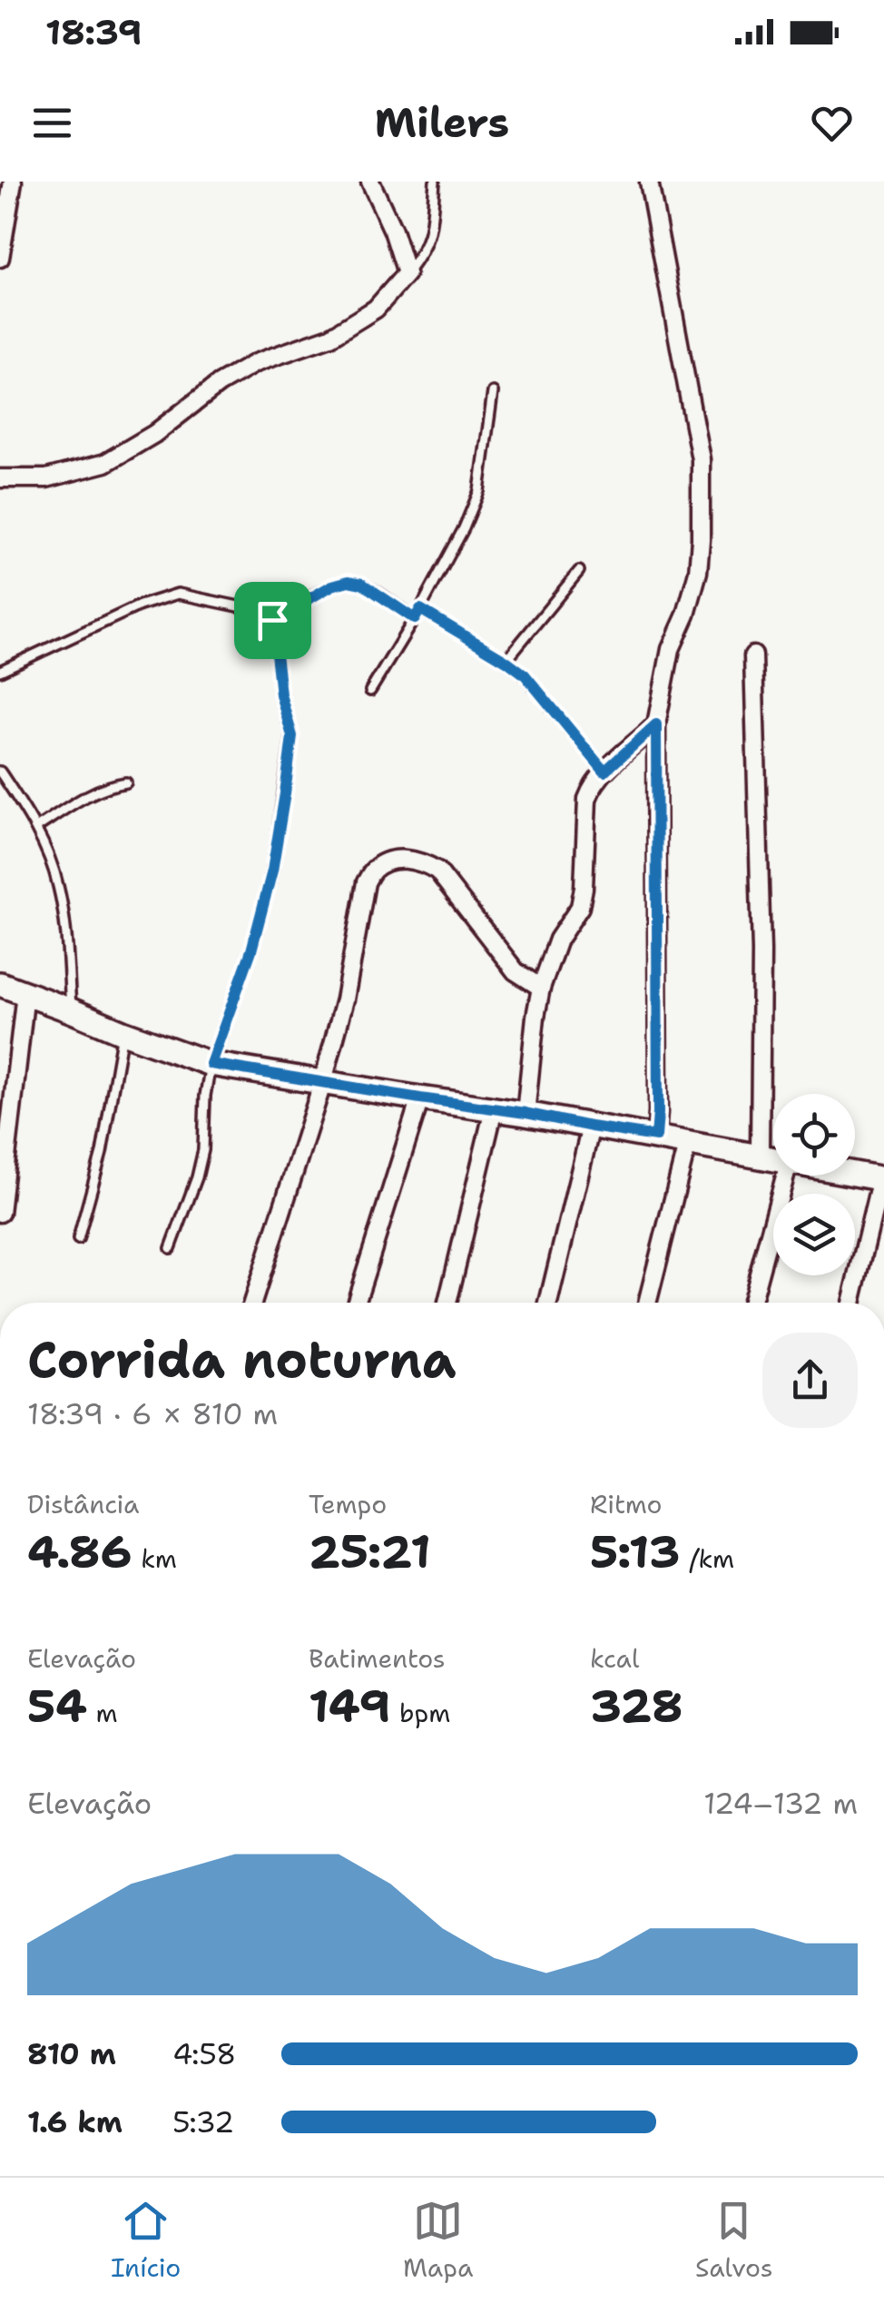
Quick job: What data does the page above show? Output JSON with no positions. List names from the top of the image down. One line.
{"page":{"status":"18:39","header":"Milers","heading":["Corrida noturna","18:39 · 6 × 810 m"],"stats":[["Distância","4.86 km"],["Tempo","25:21"],["Ritmo","5:13 /km"],["Elevação","54 m"],["Batimentos","149 bpm"],["kcal","328"]],"chart":["Elevação","124–132 m"],"list":[{"name":"810 m","note":"4:58"},{"name":"1.6 km","note":"5:32"}],"tabs":["Início","Mapa","Salvos"]}}
